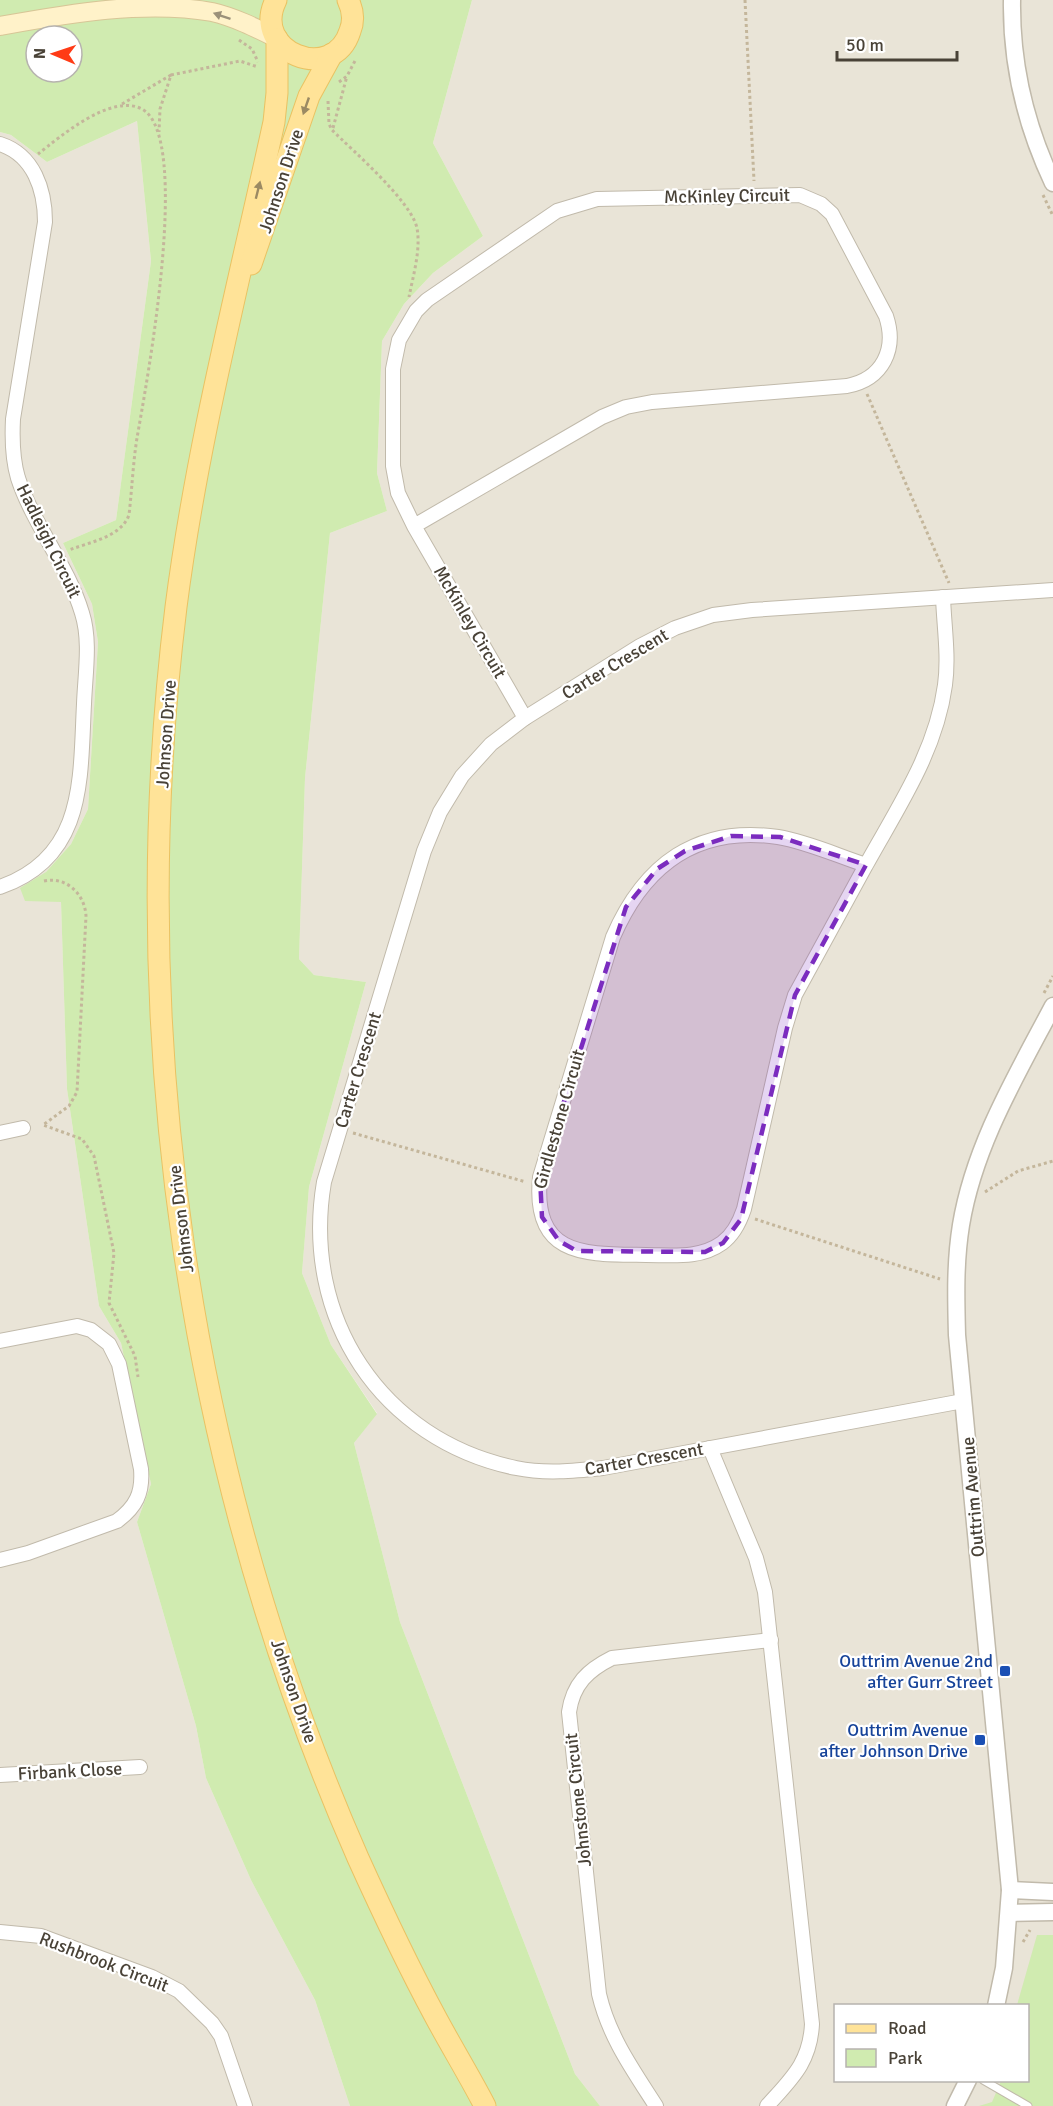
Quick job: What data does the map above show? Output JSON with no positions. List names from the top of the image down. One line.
{"streets":{"main road":["Johnson Drive"],"street":["McKinley Circuit","Hadleigh Circuit","Carter Crescent","Girdlestone Circuit","Outtrim Avenue","Firbank Close","Johnstone Circuit","Rushbrook Circuit"]},"crossings":[["McKinley Circuit","Carter Crescent"],["Carter Crescent","Girdlestone Circuit"],["Carter Crescent","Outtrim Avenue"]],"places":{"transit":["Outtrim Avenue 2nd after Gurr Street","Outtrim Avenue after Johnson Drive"]},"legend":["Road","Park"],"scale_bar":"50 m","north":"left"}
